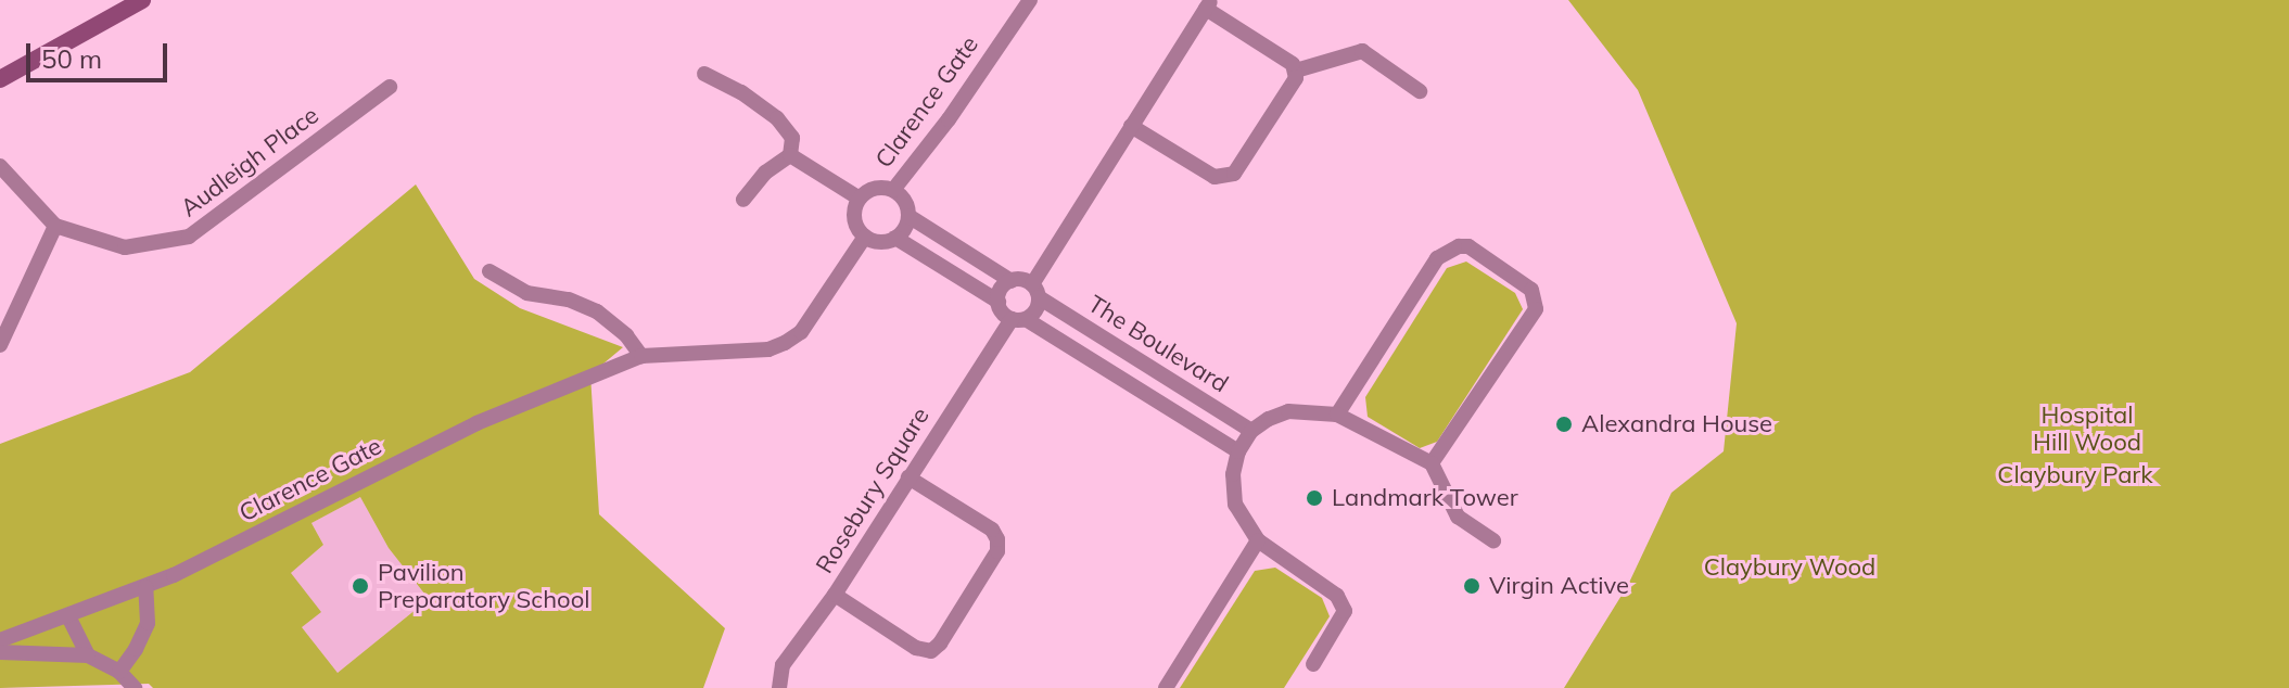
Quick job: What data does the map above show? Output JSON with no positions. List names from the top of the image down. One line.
{"streets":{"street":["Clarence Gate","Audleigh Place","The Boulevard","Rosebury Square"]},"crossings":[["The Boulevard","Rosebury Square"]],"parks":["Hospital Hill Wood","Claybury Park","Claybury Wood"],"places":["Alexandra House","Landmark Tower","Pavilion Preparatory School","Virgin Active"],"scale_bar":"50 m"}
